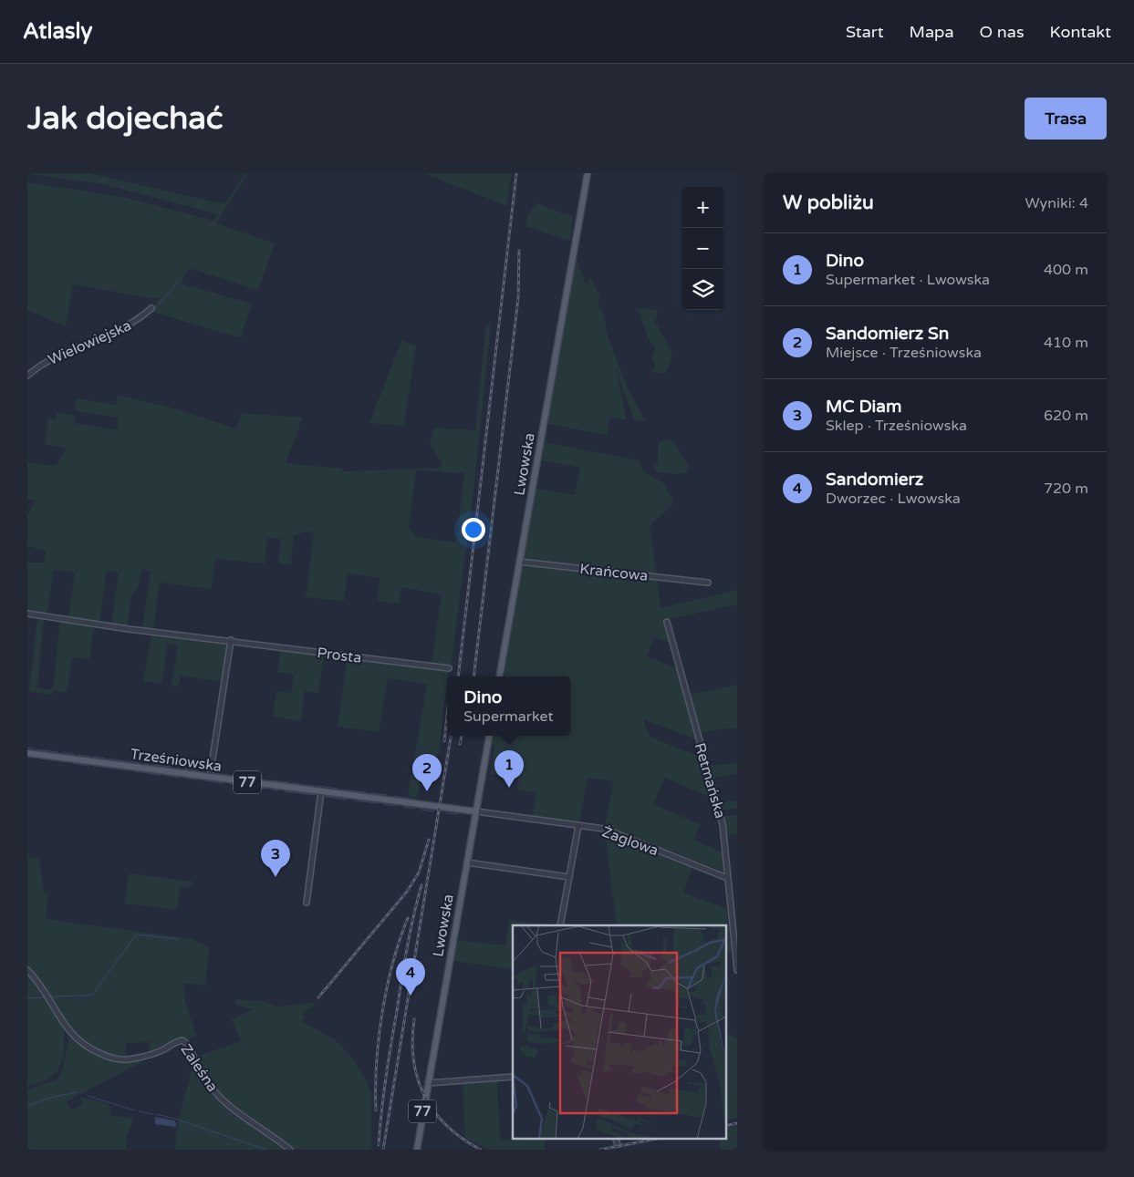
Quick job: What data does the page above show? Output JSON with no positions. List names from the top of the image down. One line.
{"streets":{"main road":["Lwowska","Trześniowska","77"],"street":["Wielowiejska","Krańcowa","Prosta","Retmańska","Żaglowa","Zaleśna"]},"crossings":[["Lwowska","Krańcowa"],["Lwowska","Trześniowska"],["Lwowska","Żaglowa"],["Trześniowska","Żaglowa"],["Retmańska","Żaglowa"]],"page":{"header":"Atlasly","nav":["Start","Mapa","O nas","Kontakt"],"buttons":"Trasa","title":"Jak dojechać","heading":["W pobliżu","Wyniki: 4"],"map_buttons":["+","−"],"list":[{"mark":"1","name":"Dino","note":"Supermarket · Lwowska","value":"400 m"},{"mark":"2","name":"Sandomierz Sn","note":"Miejsce · Trześniowska","value":"410 m"},{"mark":"3","name":"MC Diam","note":"Sklep · Trześniowska","value":"620 m"},{"mark":"4","name":"Sandomierz","note":"Dworzec · Lwowska","value":"720 m"}],"popup":["Dino","Supermarket"],"pins":["1","2","3","4"]}}
